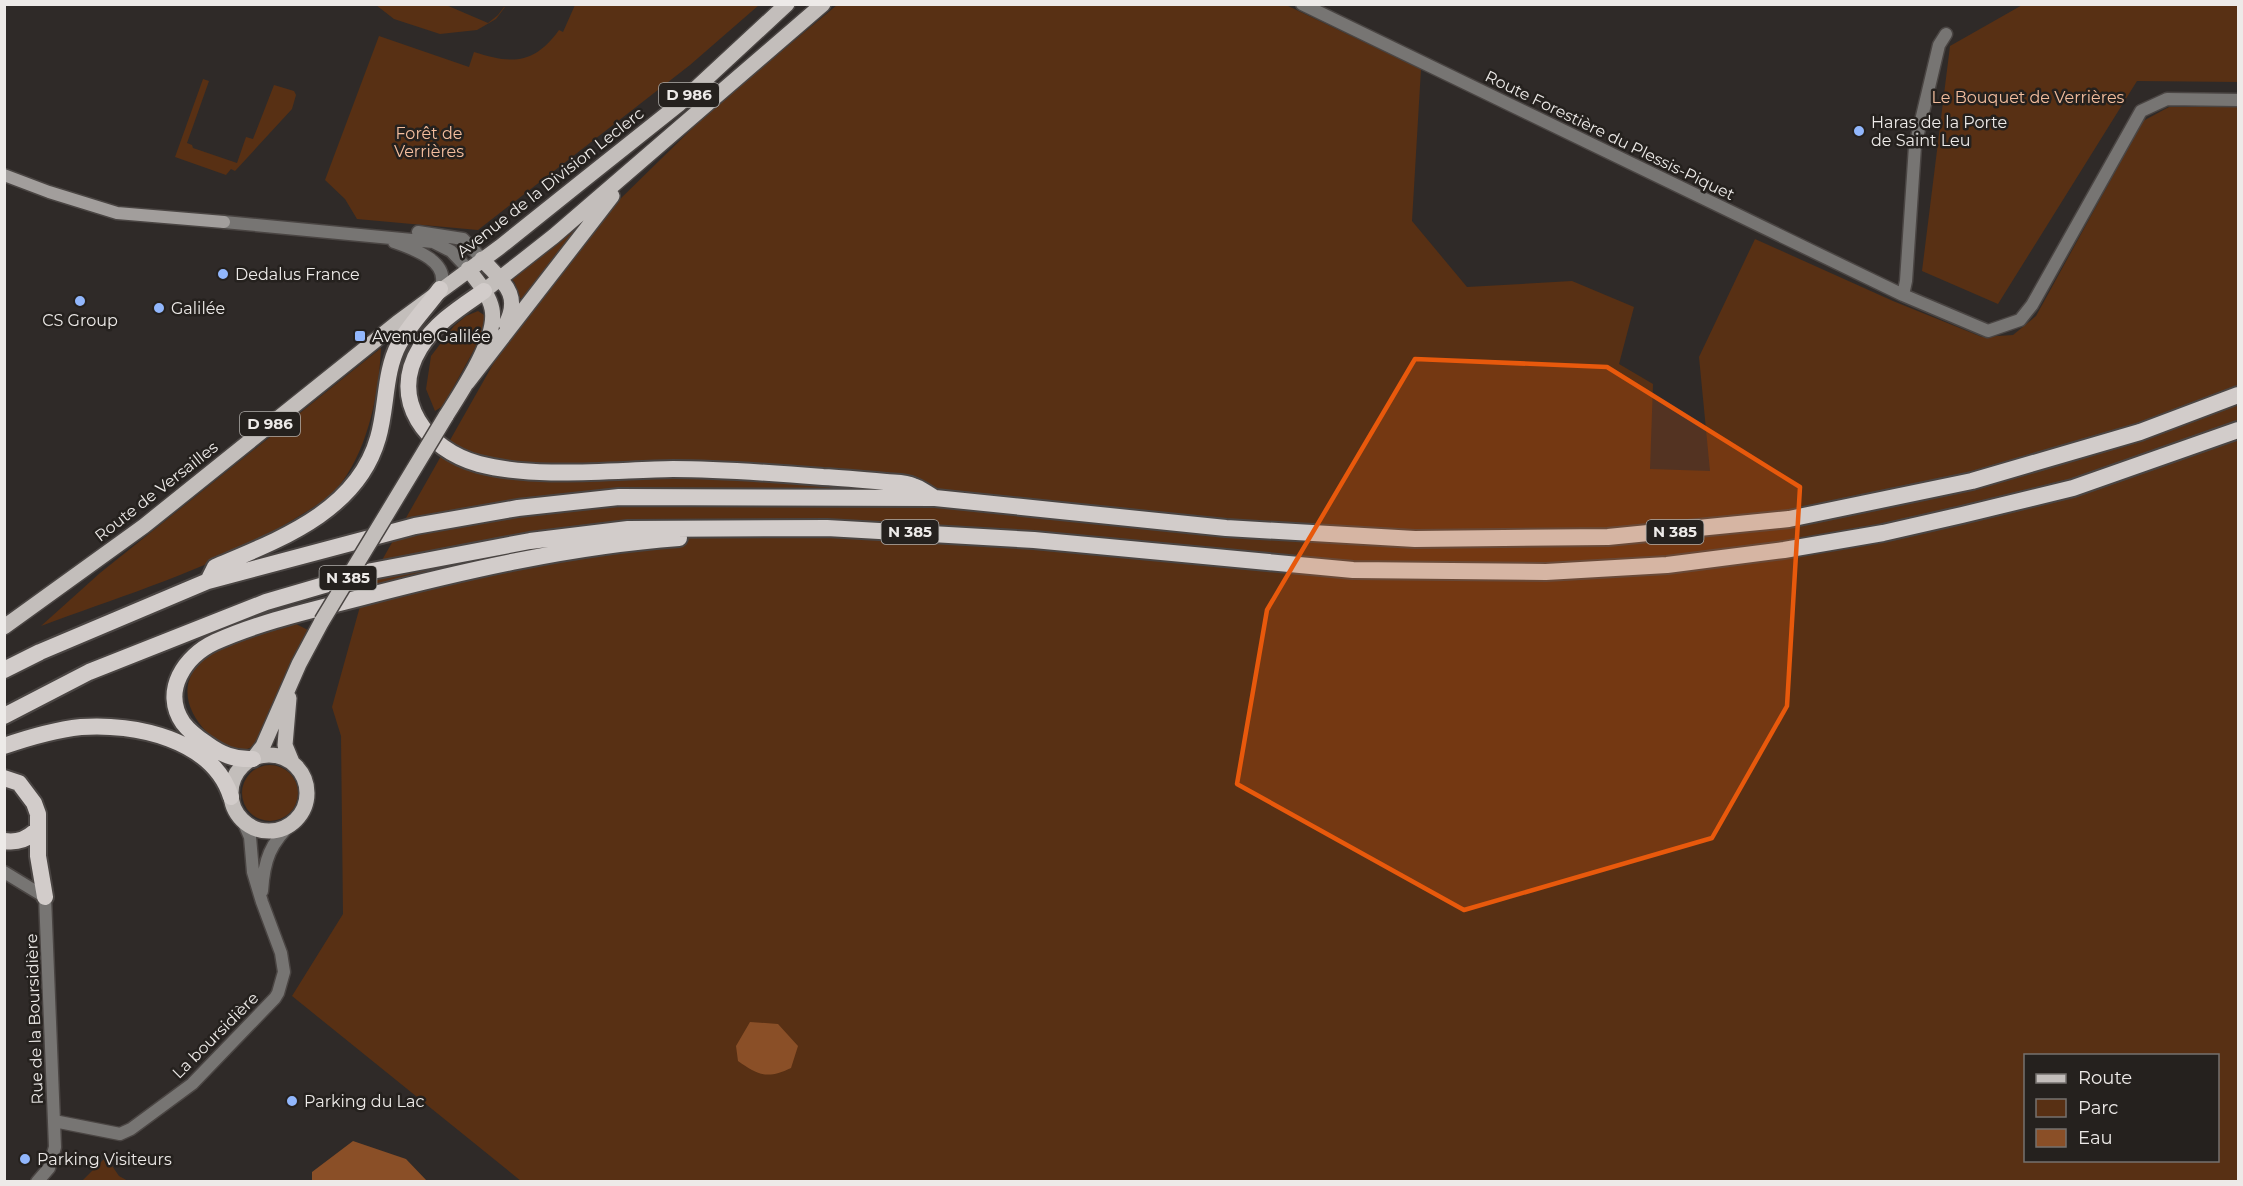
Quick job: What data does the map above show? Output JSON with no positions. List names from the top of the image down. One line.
{"streets":{"highway":["N 385"],"main road":["D 986","Avenue de la Division Leclerc","Route de Versailles"],"street":["Route Forestière du Plessis-Piquet","Rue de la Boursidière","La boursidière"]},"crossings":[["Avenue de la Division Leclerc","Route de Versailles"],["Rue de la Boursidière","La boursidière"]],"parks":["Le Bouquet de Verrières","Forêt de Verrières"],"places":{"other":["Haras de la Porte de Saint Leu","Dedalus France","CS Group","Galilée","Parking du Lac","Parking Visiteurs"],"transit":["Avenue Galilée"]},"legend":["Route","Parc","Eau"]}
